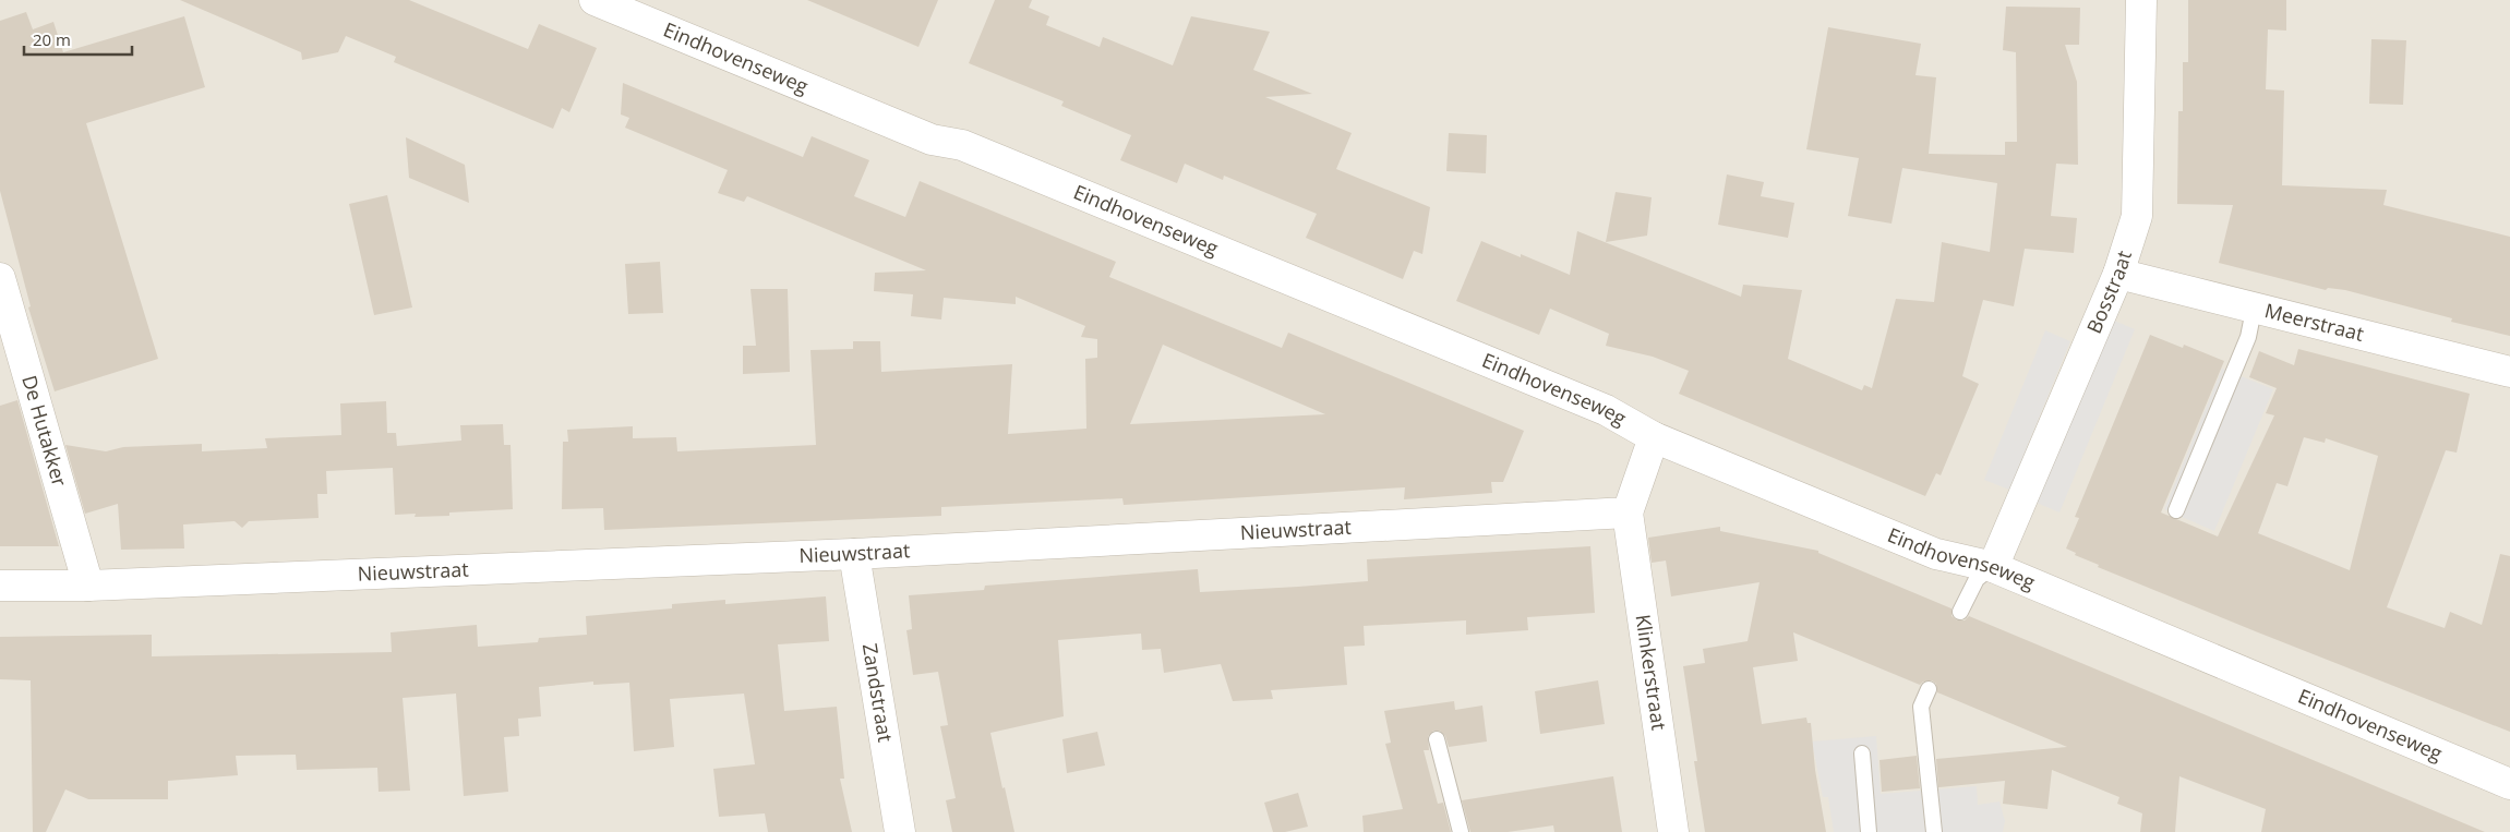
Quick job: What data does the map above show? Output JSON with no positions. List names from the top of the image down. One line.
{"streets":{"street":["Eindhovenseweg","Bosstraat","Meerstraat","De Hutakker","Nieuwstraat","Klinkerstraat","Zandstraat"]},"crossings":[["Eindhovenseweg","Bosstraat"],["Bosstraat","Meerstraat"],["De Hutakker","Nieuwstraat"],["Nieuwstraat","Klinkerstraat"],["Nieuwstraat","Zandstraat"]],"scale_bar":"20 m"}
